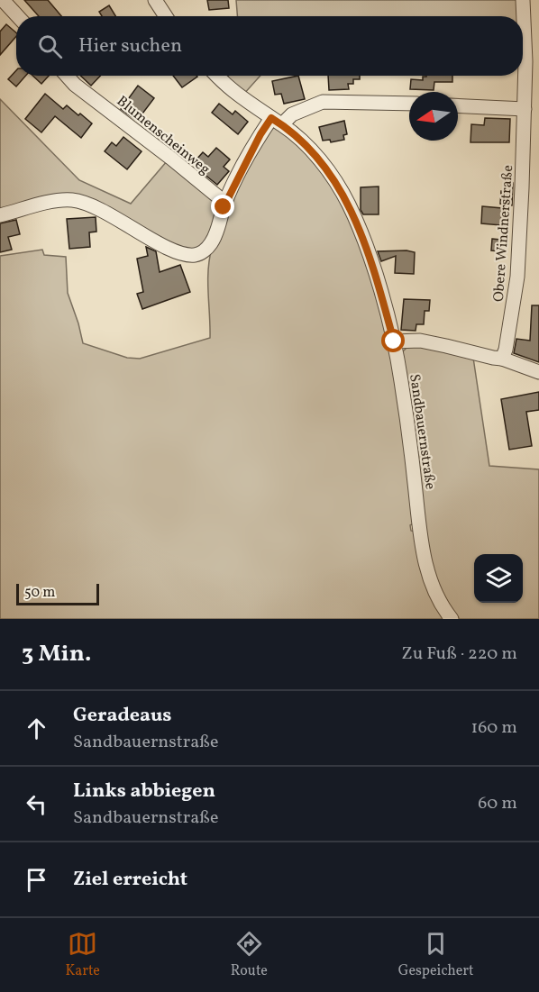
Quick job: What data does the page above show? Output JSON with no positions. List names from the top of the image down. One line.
{"streets":{"street":["Blumenscheinweg","Obere Windnerstraße","Sandbauernstraße"]},"scale_bar":"50 m","north":"left","page":{"search":"Hier suchen","scale":"50 m","heading":["3 Min.","Zu Fuß · 220 m"],"list":[["Geradeaus","Sandbauernstraße","160 m"],["Links abbiegen","Sandbauernstraße","60 m"],"Ziel erreicht"],"nav":["Karte","Route","Gespeichert"]}}
